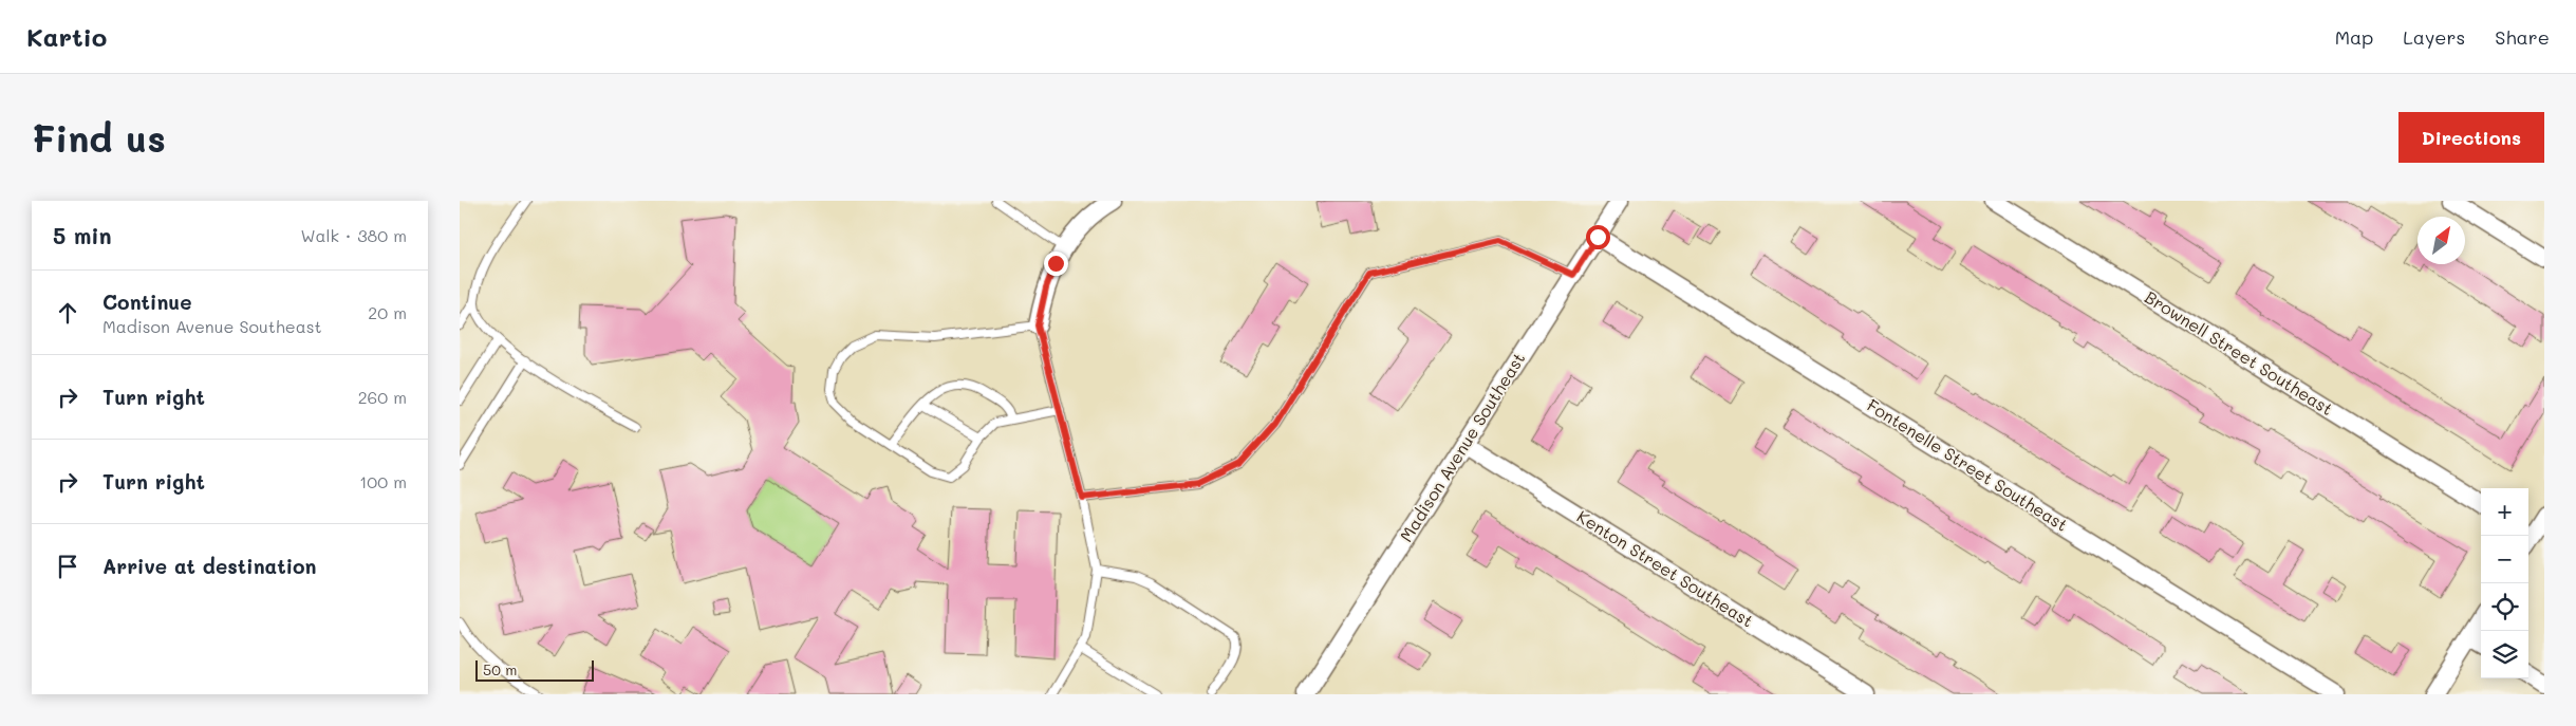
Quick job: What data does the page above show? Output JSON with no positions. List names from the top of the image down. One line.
{"streets":{"street":["Brownell Street Southeast","Madison Avenue Southeast","Fontenelle Street Southeast","Kenton Street Southeast"]},"crossings":[["Madison Avenue Southeast","Fontenelle Street Southeast"],["Madison Avenue Southeast","Kenton Street Southeast"]],"scale_bar":"50 m","north":"top right","page":{"header":"Kartio","nav":["Map","Layers","Share"],"buttons":"Directions","title":"Find us","heading":["5 min","Walk · 380 m"],"list":[["Continue","Madison Avenue Southeast","20 m"],["Turn right","260 m"],["Turn right","100 m"],"Arrive at destination"],"map_buttons":["+","−"],"scale":"50 m"}}
